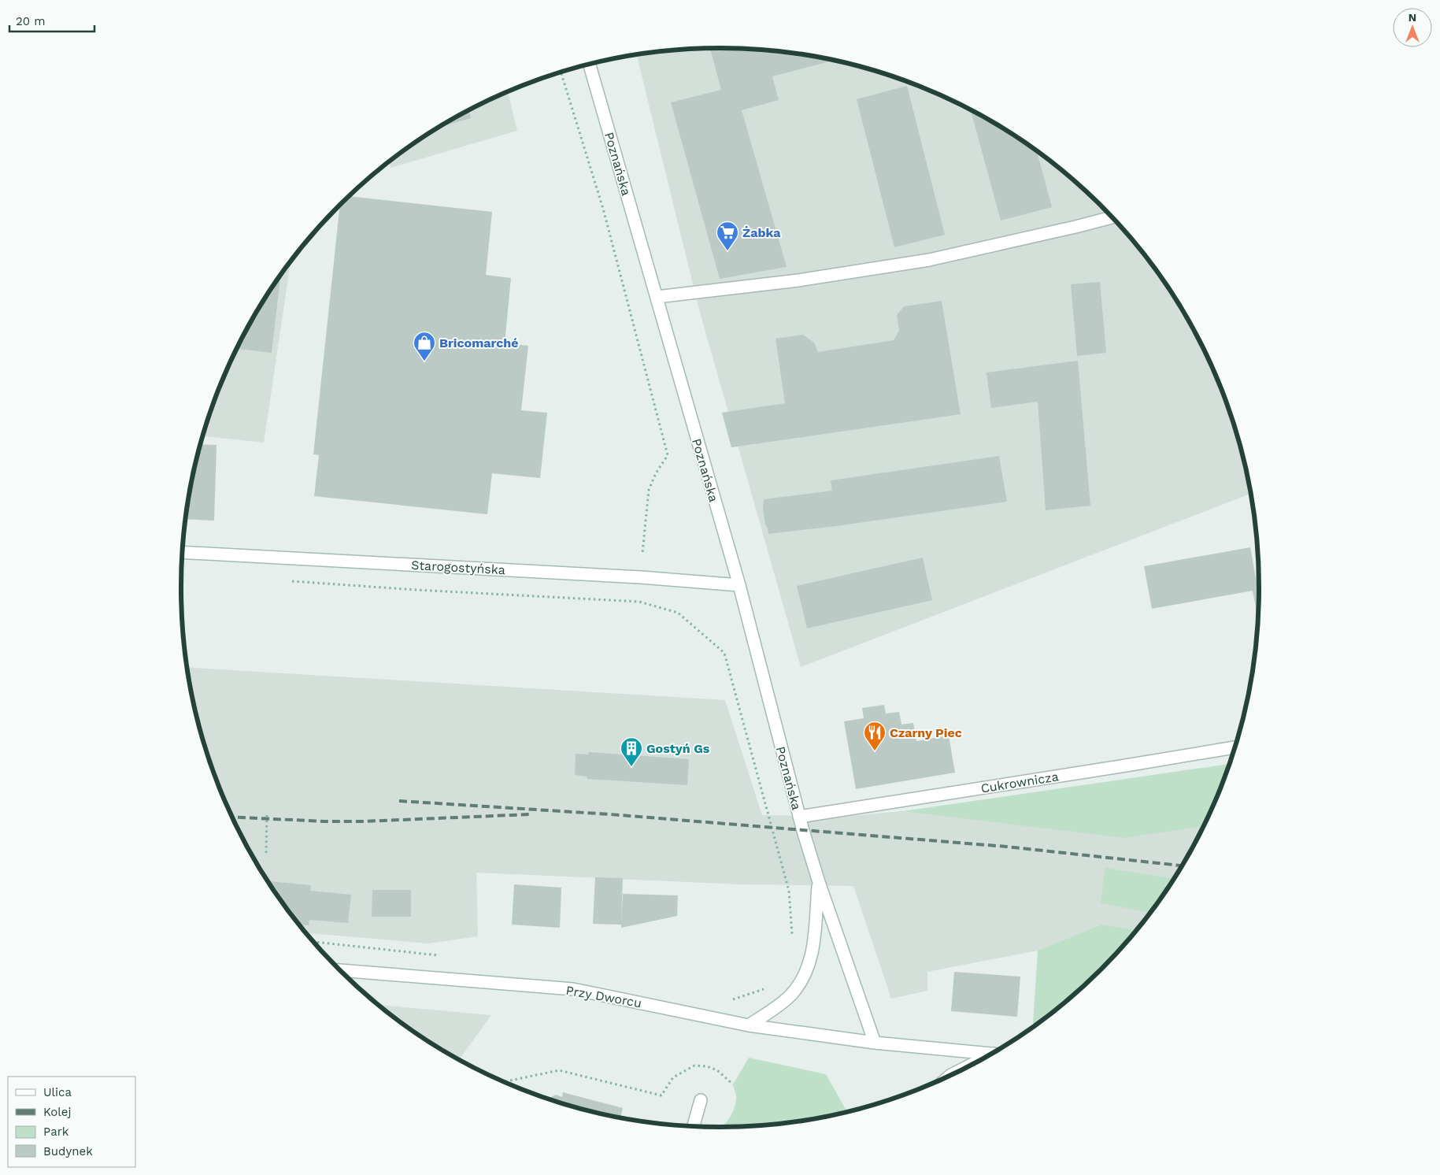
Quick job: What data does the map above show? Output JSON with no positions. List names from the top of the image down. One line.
{"streets":{"street":["Poznańska","Starogostyńska","Cukrownicza","Przy Dworcu"]},"crossings":[["Poznańska","Starogostyńska"],["Poznańska","Cukrownicza"],["Poznańska","Przy Dworcu"]],"places":{"supermarket":["Żabka"],"shop":["Bricomarché"],"restaurant":["Czarny Piec"],"building":["Gostyń Gs"]},"legend":["Ulica","Kolej","Park","Budynek"],"scale_bar":"20 m","north":"top"}
